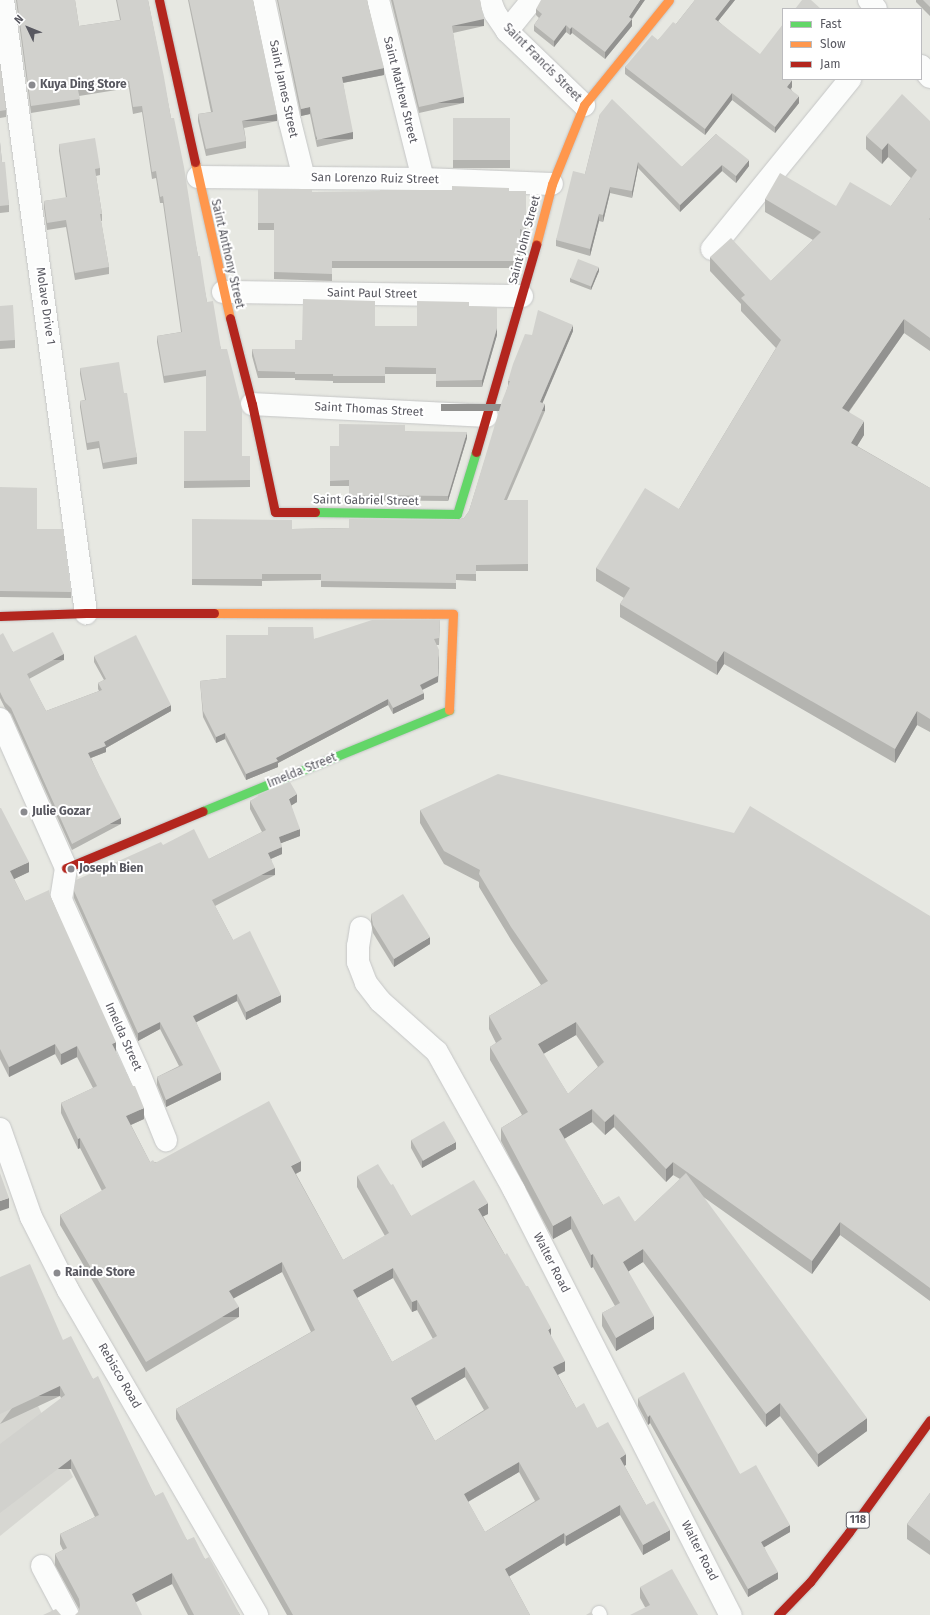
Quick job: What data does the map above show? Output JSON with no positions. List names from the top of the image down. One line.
{"streets":{"street":["Saint Francis Street","Saint James Street","Saint Mathew Street","San Lorenzo Ruiz Street","Saint John Street","Saint Anthony Street","Saint Paul Street","Molave Drive 1","Saint Thomas Street","Saint Gabriel Street","Imelda Street","Walter Road","Rebisco Road","118"]},"crossings":[["Saint Francis Street","Saint John Street"],["Saint James Street","San Lorenzo Ruiz Street"],["Saint Mathew Street","San Lorenzo Ruiz Street"],["San Lorenzo Ruiz Street","Saint John Street"],["San Lorenzo Ruiz Street","Saint Anthony Street"],["Saint John Street","Saint Paul Street"],["Saint John Street","Saint Thomas Street"],["Saint John Street","Saint Gabriel Street"],["Saint Anthony Street","Saint Paul Street"],["Saint Anthony Street","Saint Thomas Street"],["Saint Anthony Street","Saint Gabriel Street"],["Molave Drive 1","Imelda Street"]],"places":["Kuya Ding Store","Julie Gozar","Joseph Bien","Rainde Store"],"legend":["Fast","Slow","Jam"],"north":"top left"}
